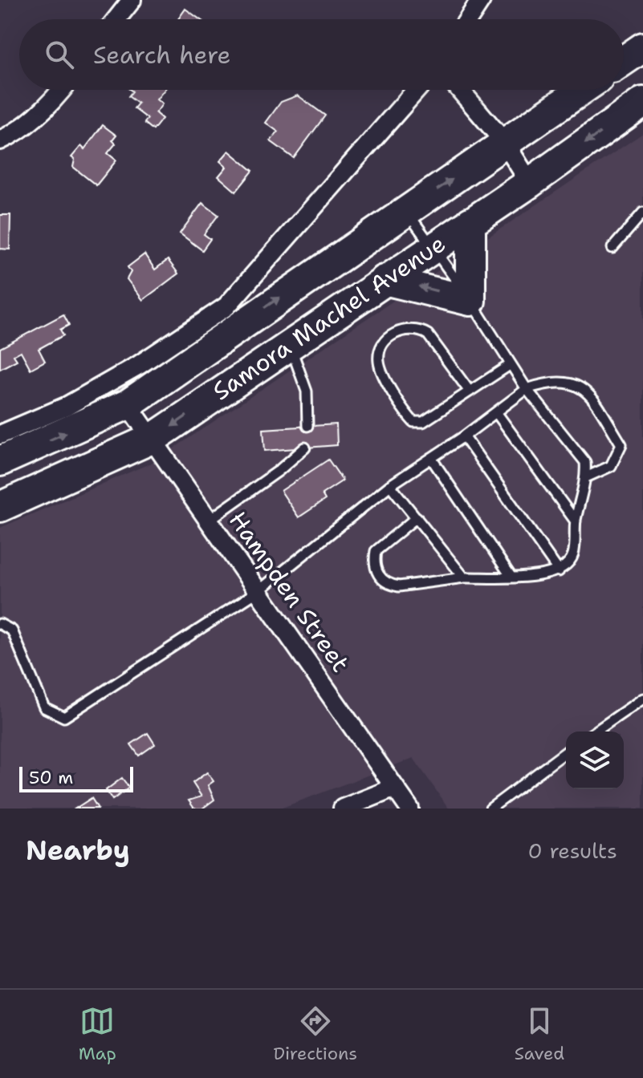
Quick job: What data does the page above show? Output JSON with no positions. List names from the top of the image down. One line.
{"streets":{"highway":["Samora Machel Avenue"],"street":["Hampden Street"]},"crossings":[["Samora Machel Avenue","Hampden Street"]],"scale_bar":"50 m","page":{"search":"Search here","scale":"50 m","heading":["Nearby","0 results"],"nav":["Map","Directions","Saved"]}}
